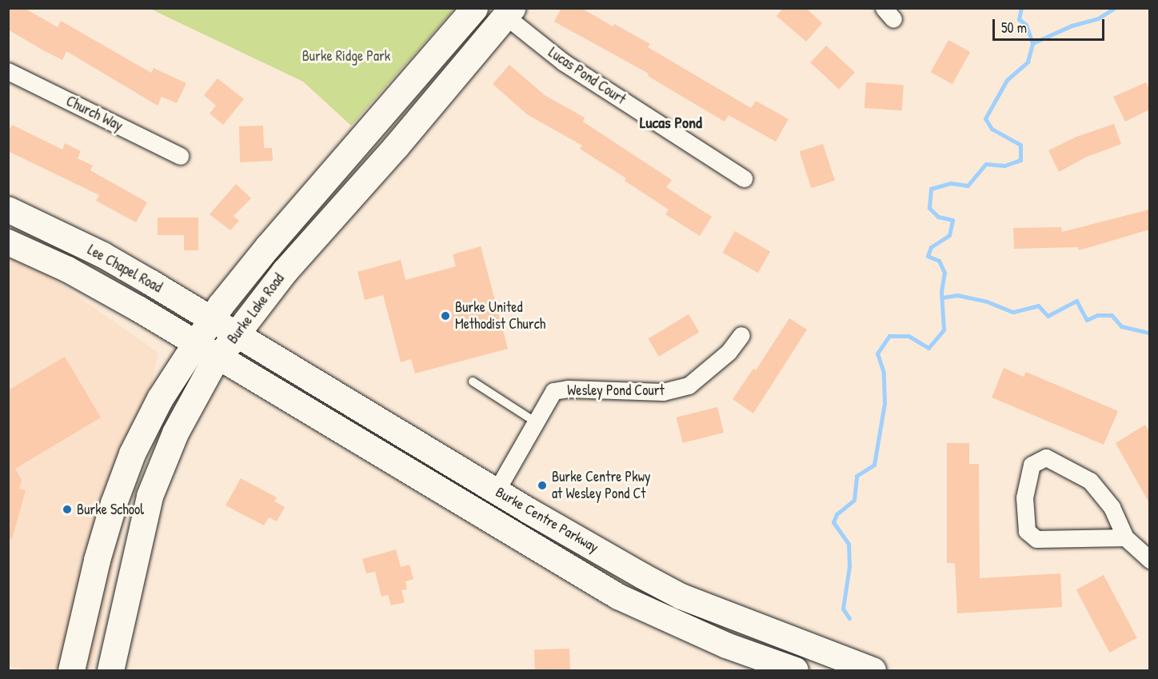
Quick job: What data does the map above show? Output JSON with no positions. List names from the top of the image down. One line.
{"streets":{"main road":["Lee Chapel Road","Burke Lake Road","Burke Centre Parkway"],"street":["Lucas Pond Court","Church Way","Wesley Pond Court"]},"crossings":[["Lucas Pond Court","Burke Lake Road"],["Lee Chapel Road","Burke Lake Road"],["Lee Chapel Road","Burke Centre Parkway"],["Burke Lake Road","Burke Centre Parkway"],["Wesley Pond Court","Burke Centre Parkway"]],"districts":["Lucas Pond"],"parks":["Burke Ridge Park"],"places":["Burke United Methodist Church","Burke Centre Pkwy at Wesley Pond Ct","Burke School"],"scale_bar":"50 m"}
